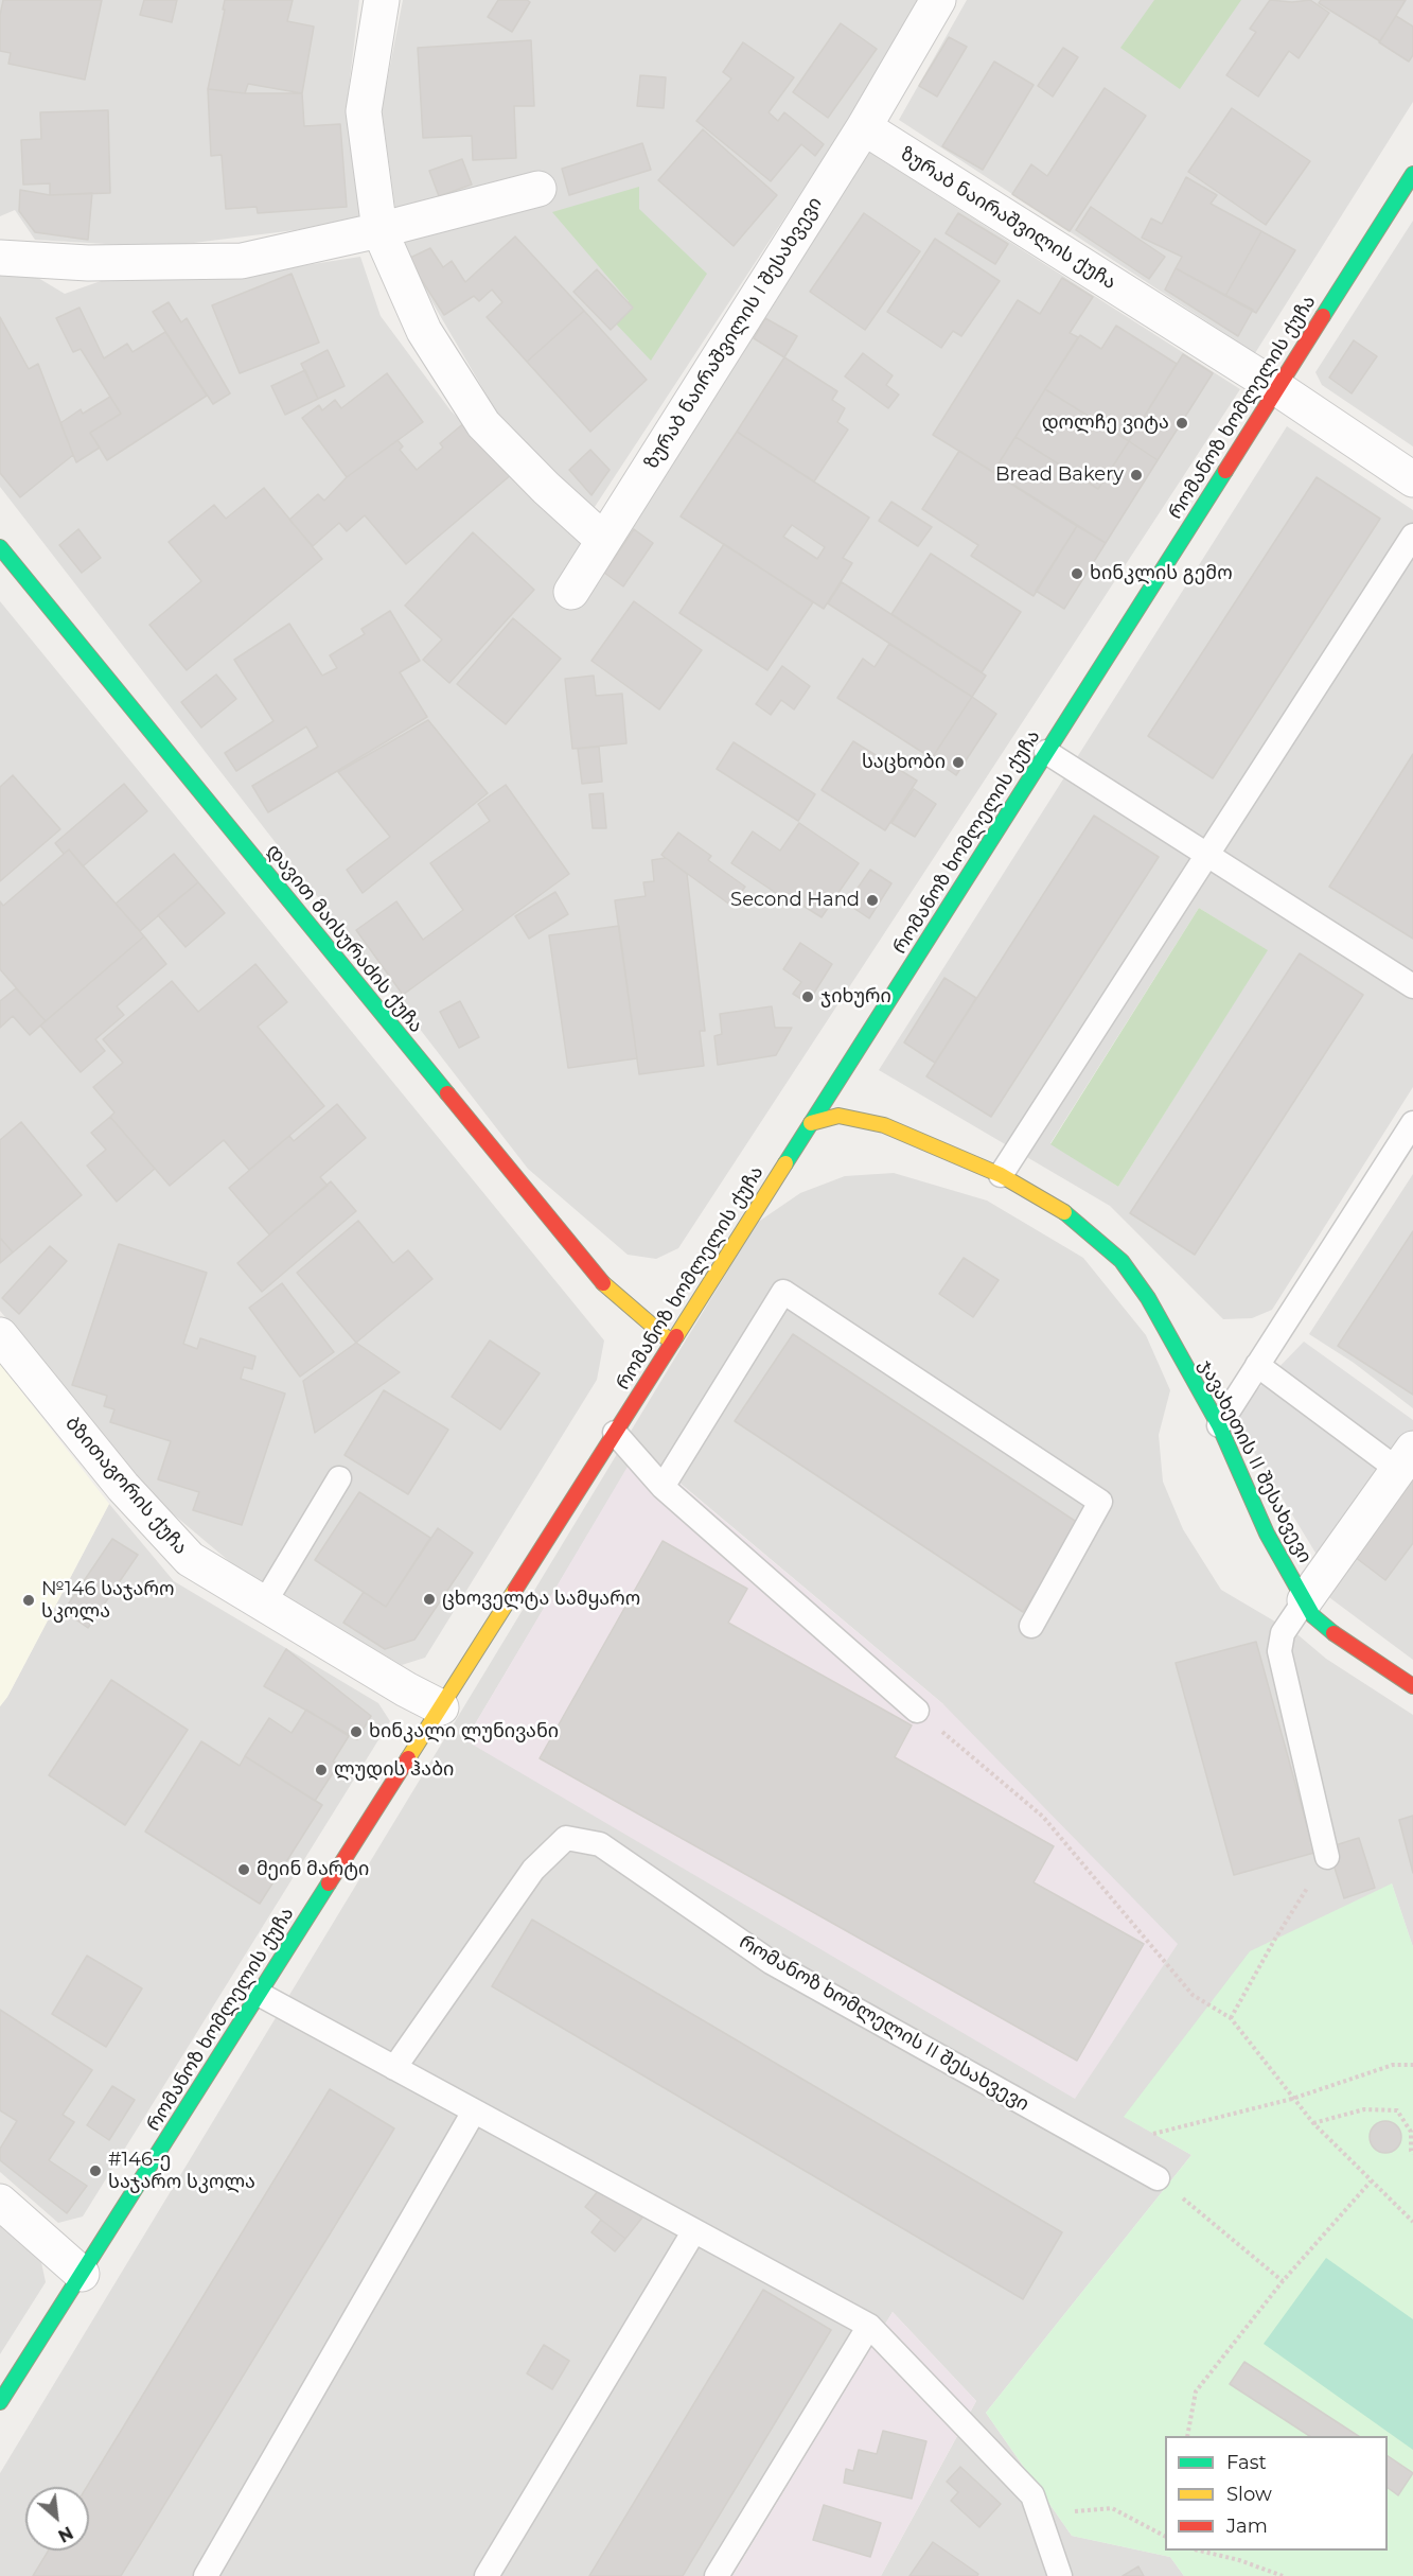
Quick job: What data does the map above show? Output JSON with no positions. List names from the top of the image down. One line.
{"streets":{"street":["ზურაბ ნაირაშვილის ქუჩა","ზურაბ ნაირაშვილის I შესახვევი","რომანოზ ხომლელის ქუჩა","დავით მაისურაძის ქუჩა","ჯავახეთის II შესახვევი","ბზითაგორის ქუჩა"],"lane":["რომანოზ ხომლელის II შესახვევი"]},"crossings":[["ზურაბ ნაირაშვილის ქუჩა","ზურაბ ნაირაშვილის I შესახვევი"],["ზურაბ ნაირაშვილის ქუჩა","რომანოზ ხომლელის ქუჩა"],["რომანოზ ხომლელის ქუჩა","დავით მაისურაძის ქუჩა"],["რომანოზ ხომლელის ქუჩა","ჯავახეთის II შესახვევი"],["რომანოზ ხომლელის ქუჩა","ბზითაგორის ქუჩა"]],"places":["დოლჩე ვიტა","Bread Bakery","ხინკლის გემო","საცხობი","Second Hand","ჯიხური","ცხოველტა სამყარო","№146 საჯარო სკოლა","ხინკალი ლუნივანი","ლუდის ჰაბი","მეინ მარტი","#146-ე საჯარო სკოლა"],"legend":["Fast","Slow","Jam"],"north":"bottom right"}
